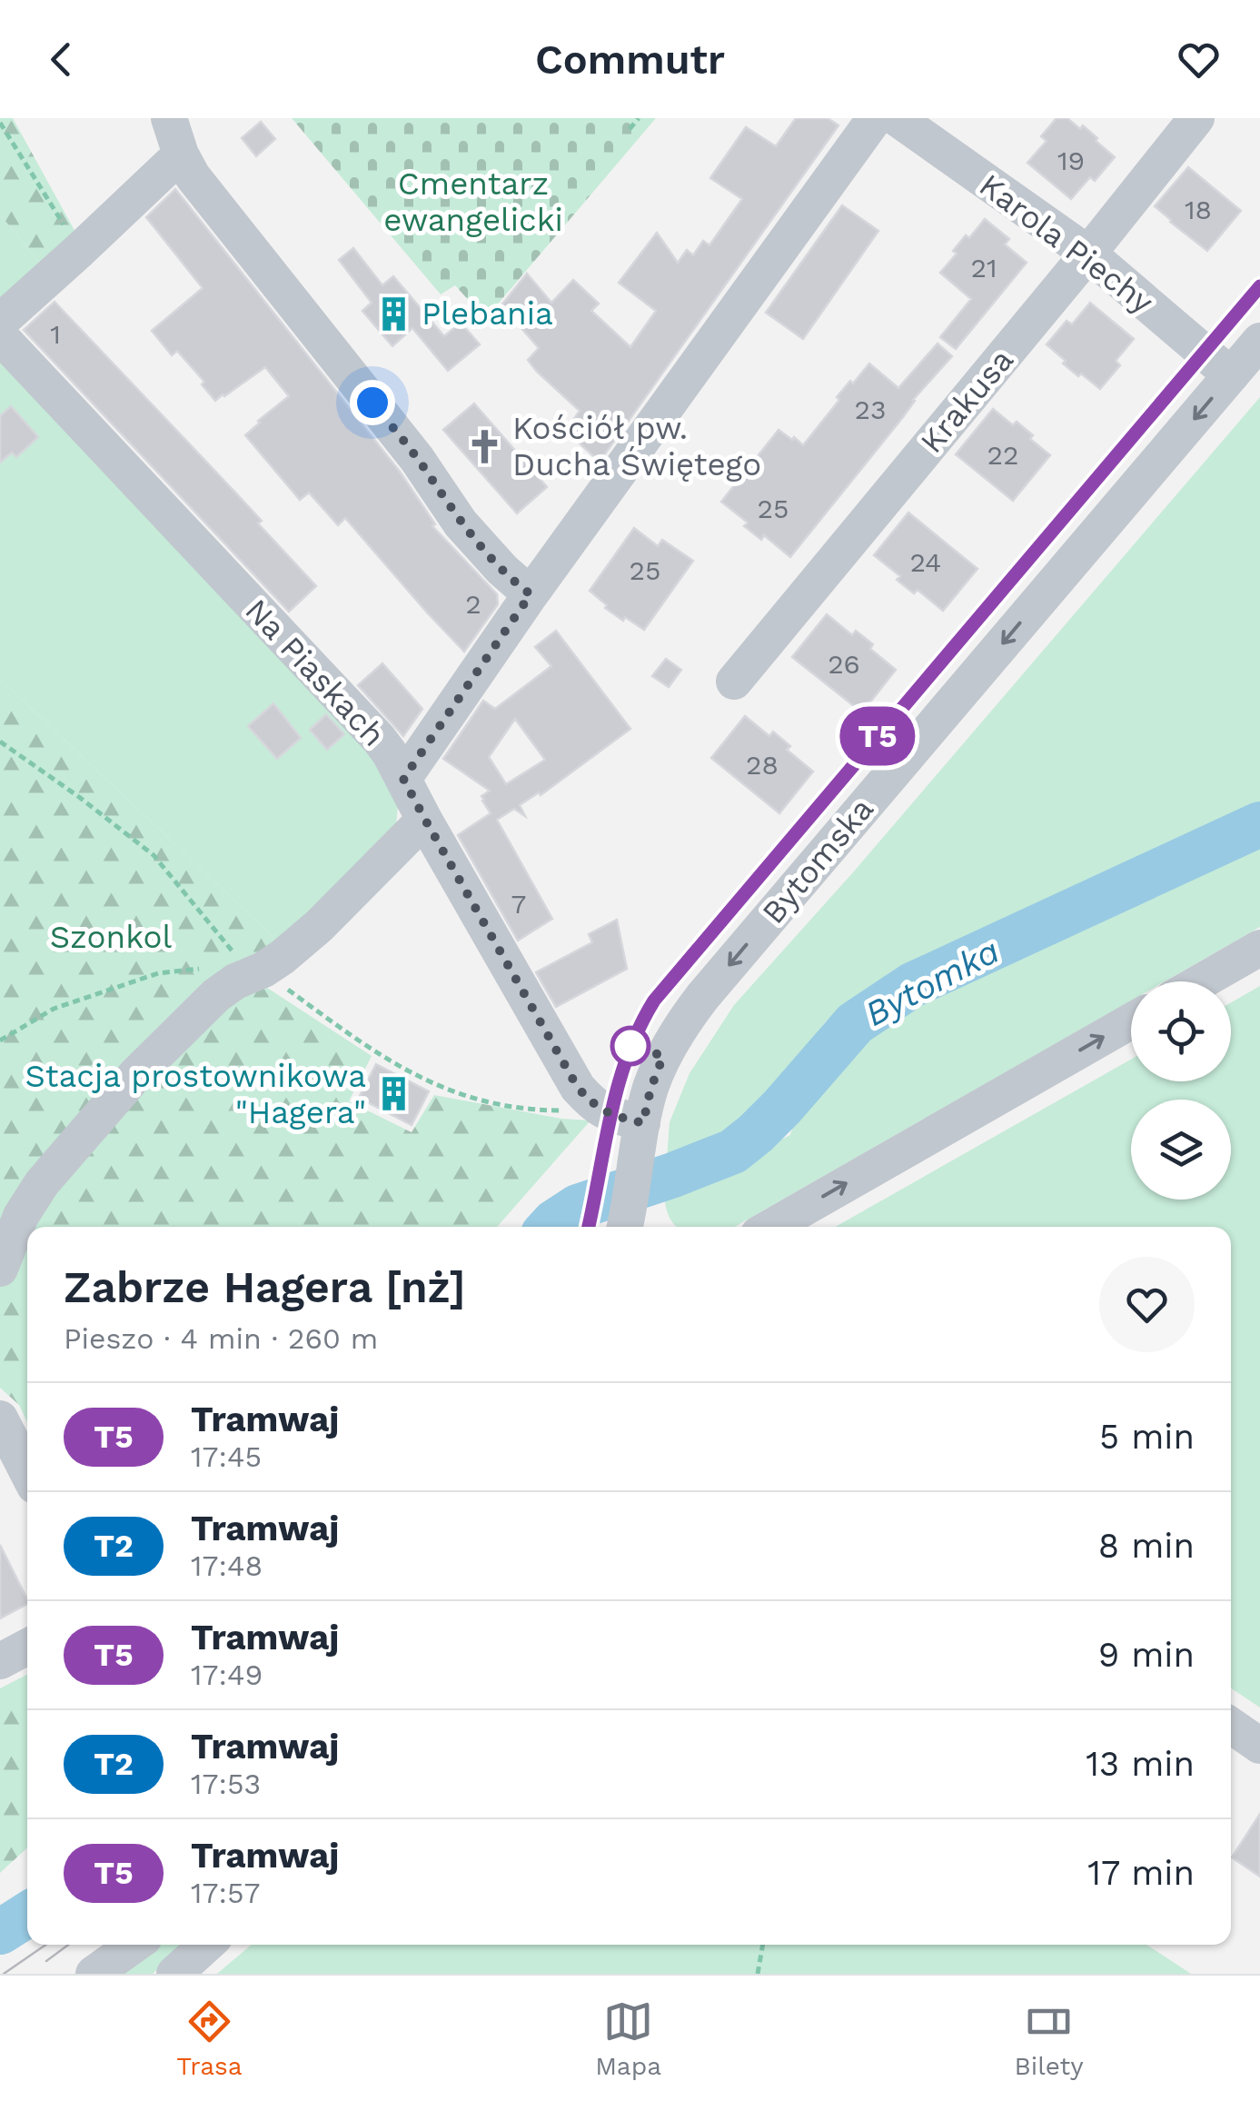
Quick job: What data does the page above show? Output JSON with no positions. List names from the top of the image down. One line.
{"streets":{"street":["Karola Piechy","Krakusa","Na Piaskach","Bytomska"]},"crossings":[["Karola Piechy","Krakusa"],["Karola Piechy","Bytomska"]],"one_way":["Bytomska"],"water":["Bytomka"],"parks":["Cmentarz ewangelicki","Szonkol"],"places":{"building":["Plebania","Stacja prostownikowa \"Hagera\""],"church":["Kościół pw. Ducha Świętego"]},"lines":["tram line T5"],"house_numbers":["19","18","21","1","23","22","25","24","25","2","26","28","7"],"page":{"header":"Commutr","on_map":"T5","heading":["Zabrze Hagera [nż]","Pieszo · 4 min · 260 m"],"list":[{"mark":"T5","name":"Tramwaj","note":"17:45","value":"5 min"},{"mark":"T2","name":"Tramwaj","note":"17:48","value":"8 min"},{"mark":"T5","name":"Tramwaj","note":"17:49","value":"9 min"},{"mark":"T2","name":"Tramwaj","note":"17:53","value":"13 min"},{"mark":"T5","name":"Tramwaj","note":"17:57","value":"17 min"}],"tabs":["Trasa","Mapa","Bilety"]}}
